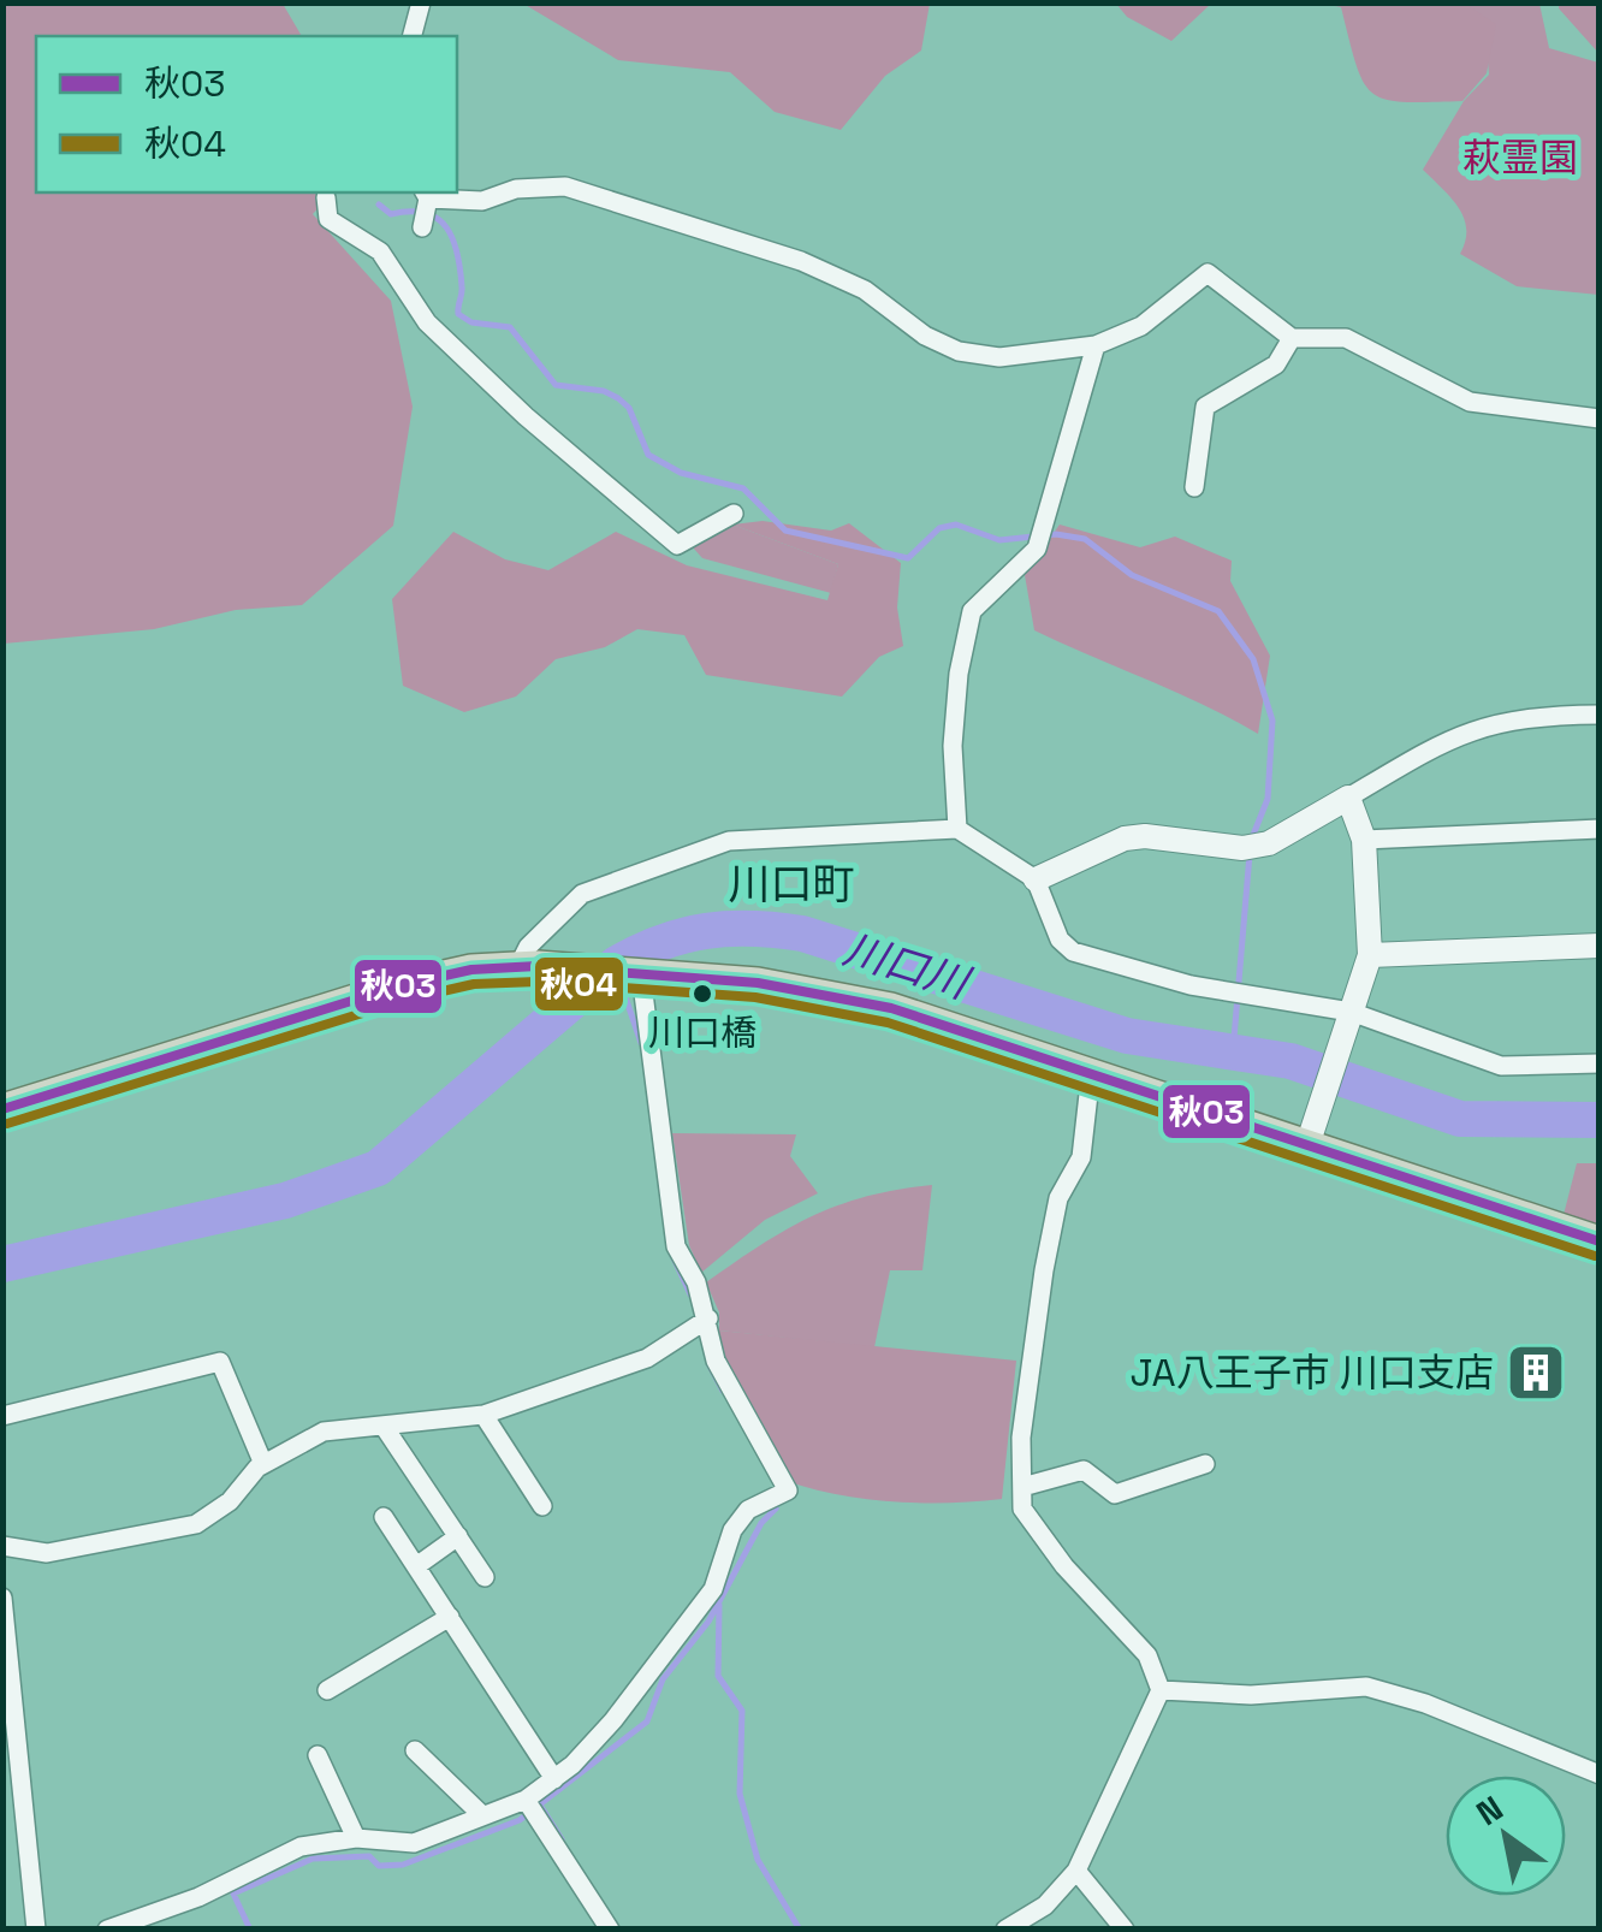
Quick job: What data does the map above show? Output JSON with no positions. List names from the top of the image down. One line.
{"districts":["川口町"],"water":["川口川"],"parks":["萩霊園"],"places":{"other":["川口橋"],"building":["JA八王子市 川口支店"]},"lines":["transit line 秋03","transit line 秋04"],"legend":["秋03","秋04"],"north":"top left"}
